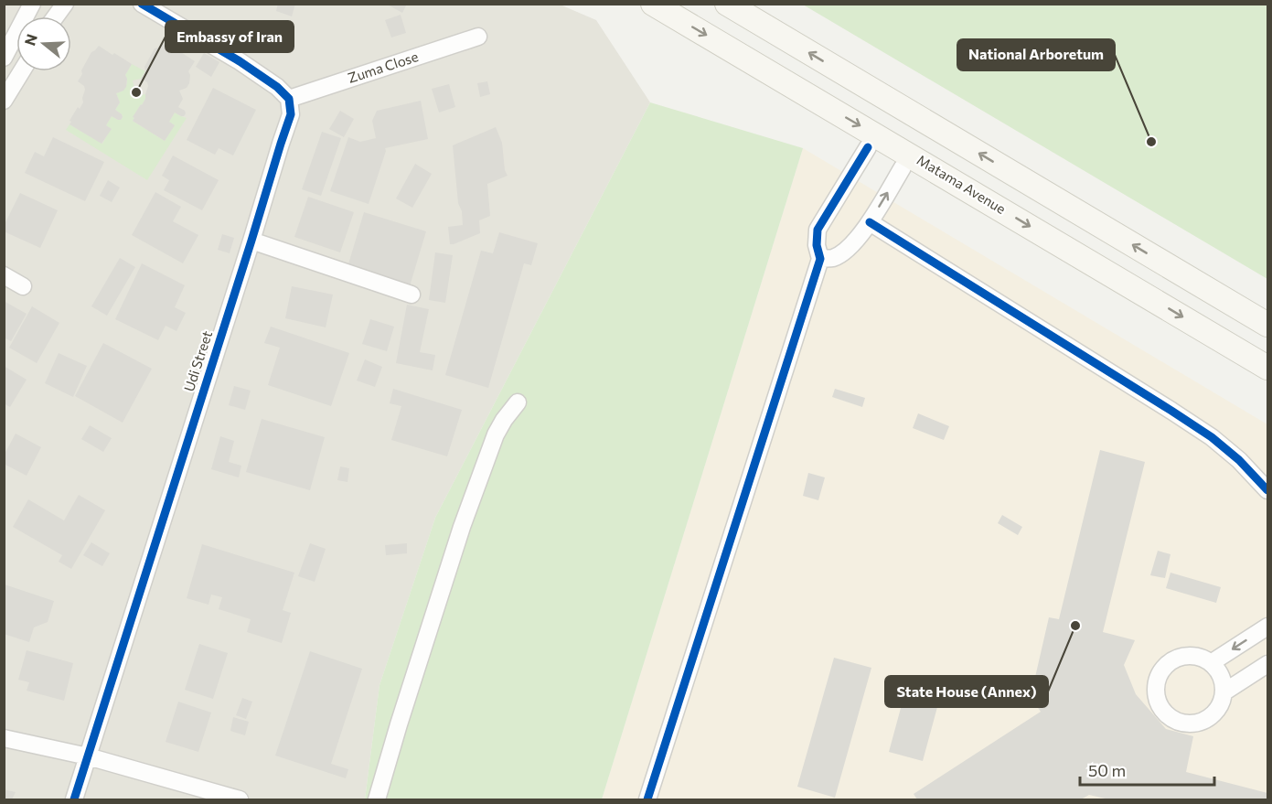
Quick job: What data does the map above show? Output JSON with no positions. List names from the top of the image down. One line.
{"streets":{"main road":["Matama Avenue"],"street":["Zuma Close","Udi Street"]},"crossings":[["Zuma Close","Udi Street"]],"places":["Embassy of Iran","National Arboretum","State House (Annex)"],"scale_bar":"50 m","north":"left"}
